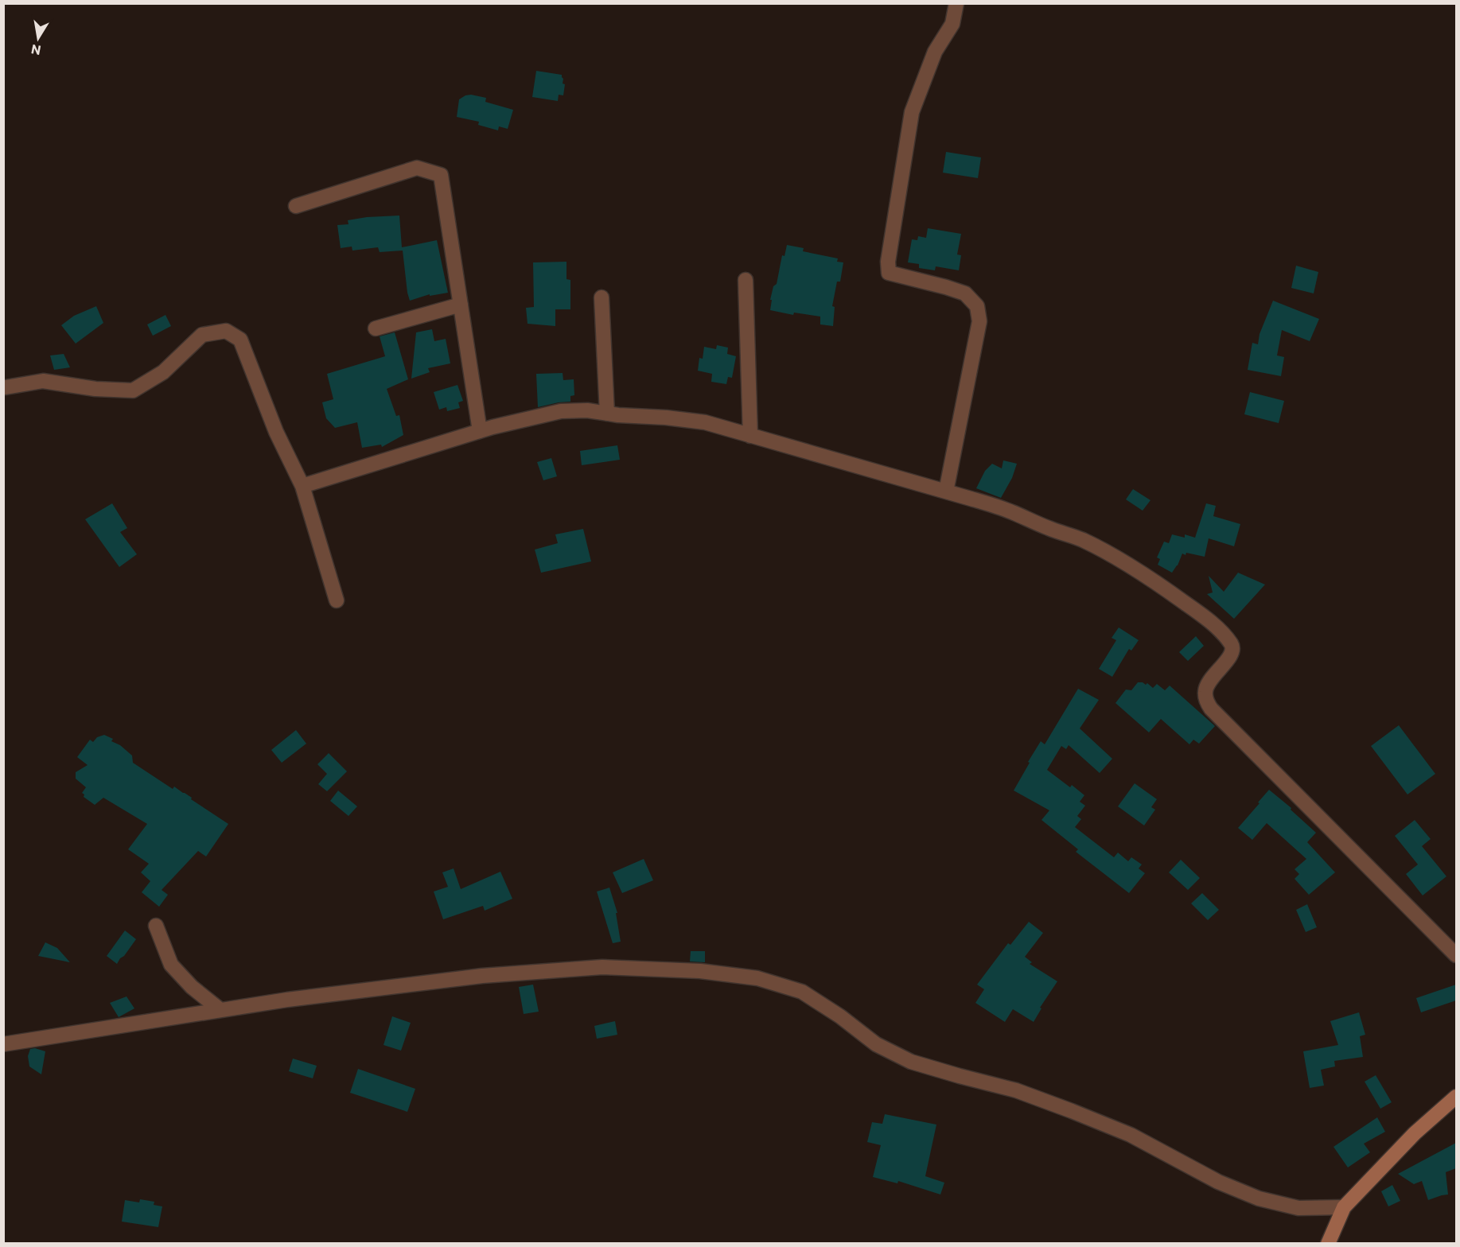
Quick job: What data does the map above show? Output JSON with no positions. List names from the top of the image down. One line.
{"north":"bottom"}
